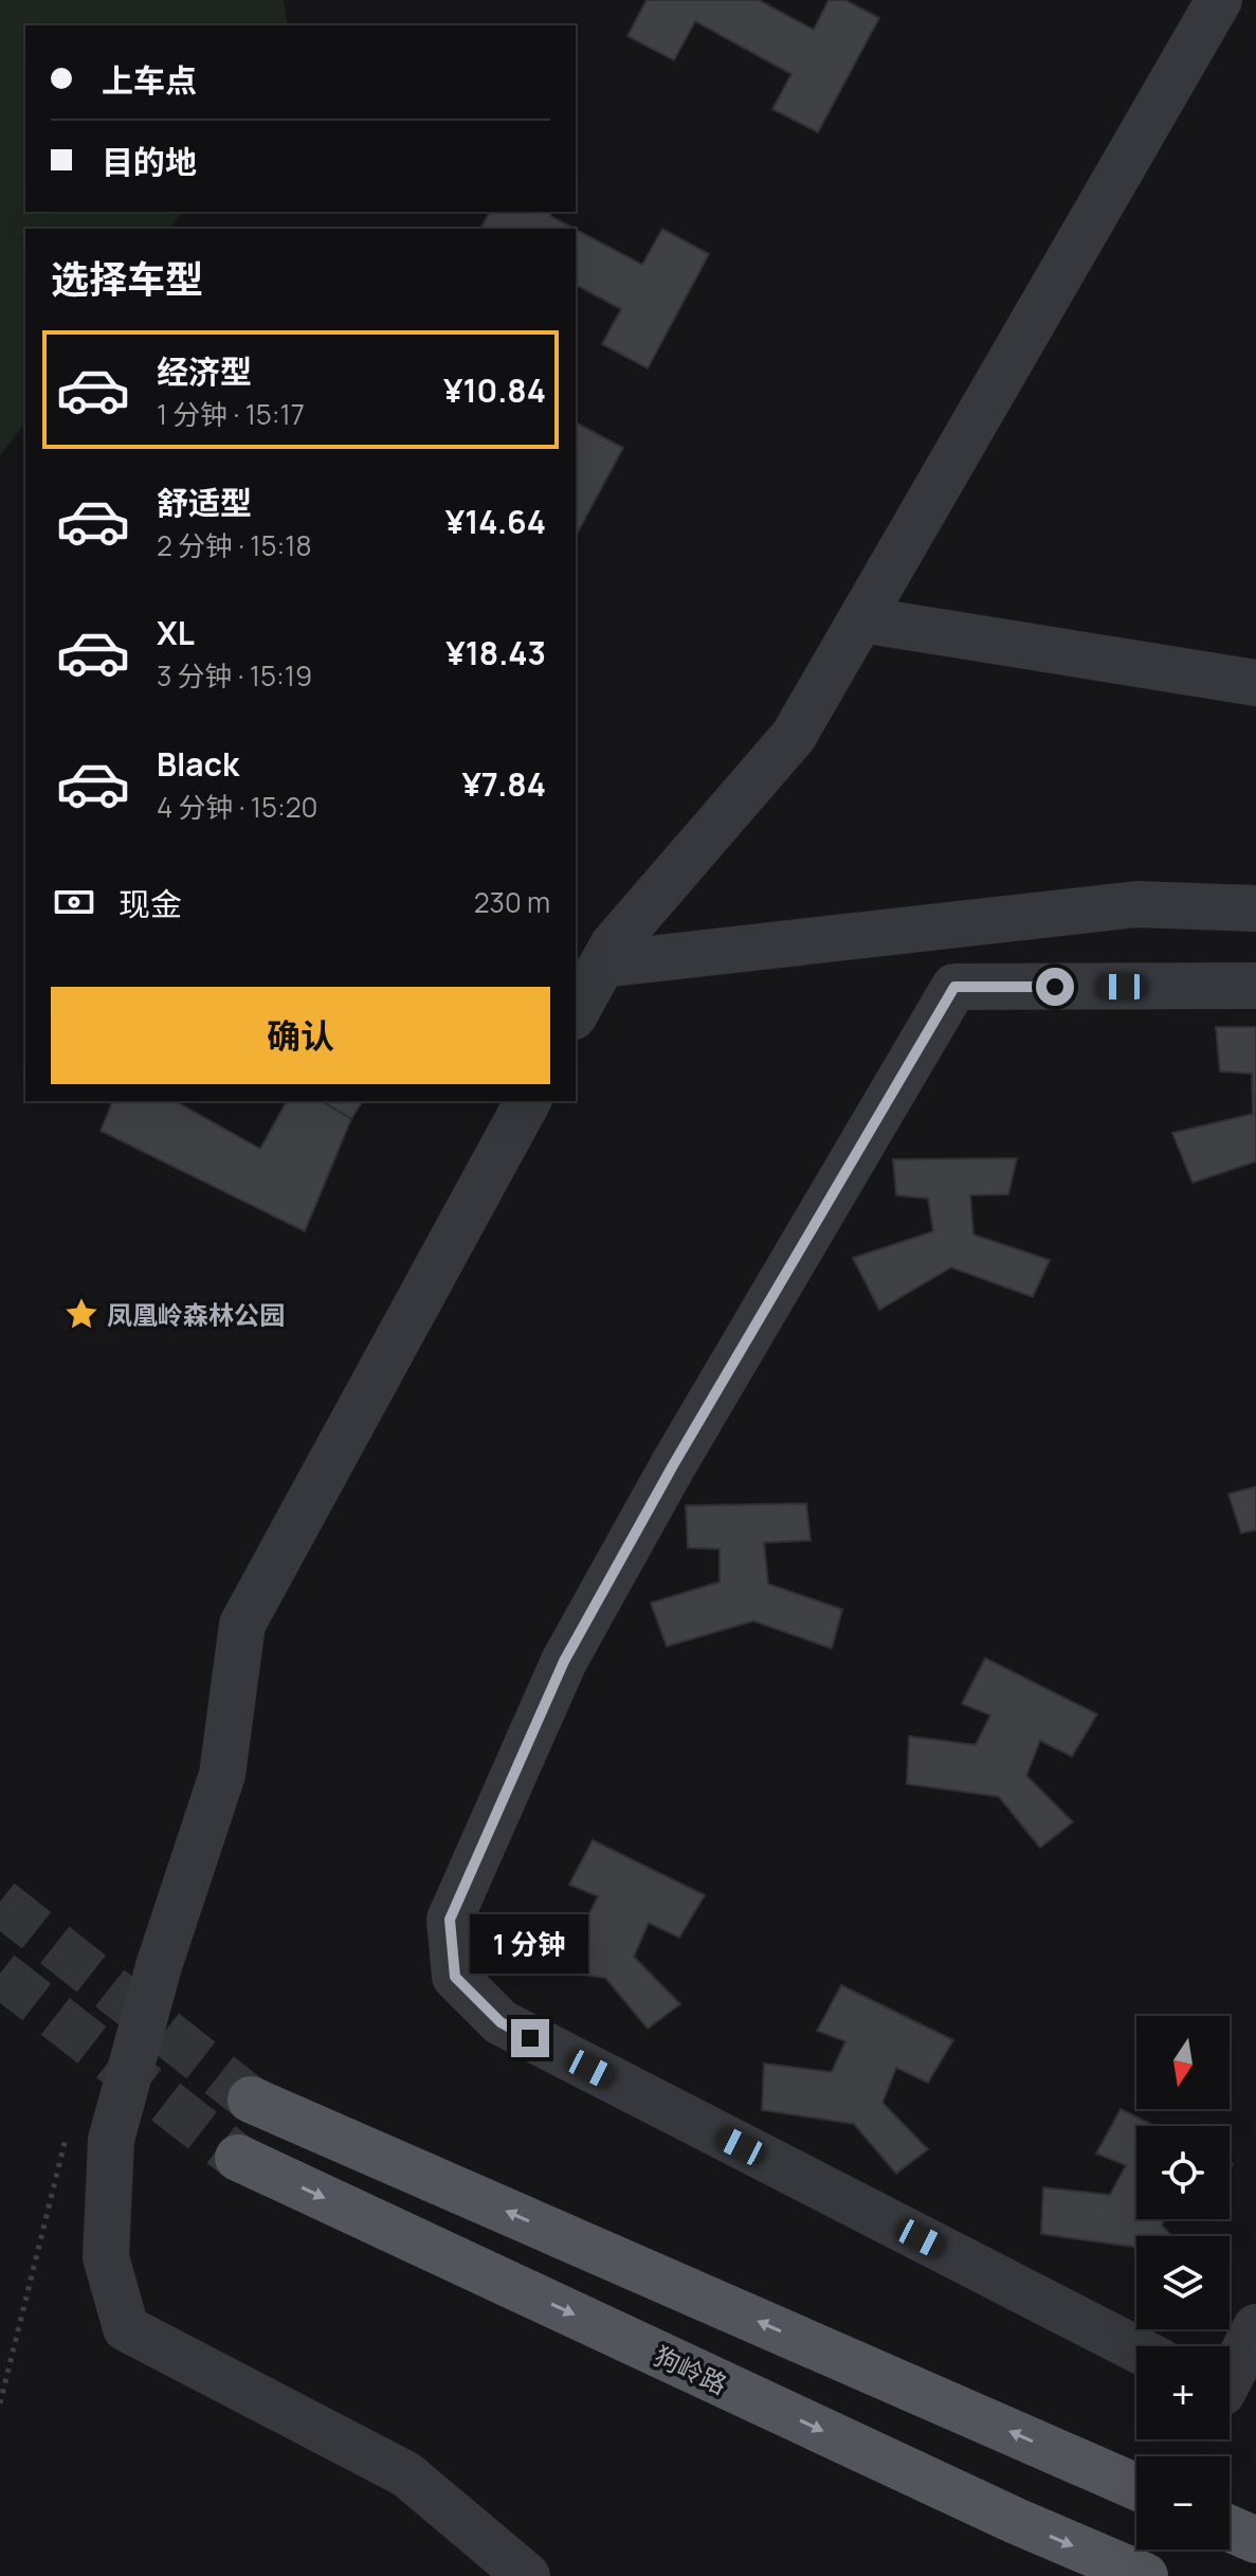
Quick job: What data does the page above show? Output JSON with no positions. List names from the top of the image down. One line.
{"streets":{"main road":["狗岭路"]},"places":{"place":["凤凰岭森林公园"]},"north":"bottom","page":{"banner":["上车点","目的地"],"heading":"选择车型","list":[{"name":"经济型","note":"1 分钟 · 15:17","value":"¥10.84"},{"name":"舒适型","note":"2 分钟 · 15:18","value":"¥14.64"},{"name":"XL","note":"3 分钟 · 15:19","value":"¥18.43"},{"name":"Black","note":"4 分钟 · 15:20","value":"¥7.84"}],"pay":["现金","230 m"],"buttons":"确认","bubble":"1 分钟","map_buttons":["+","−"]}}
